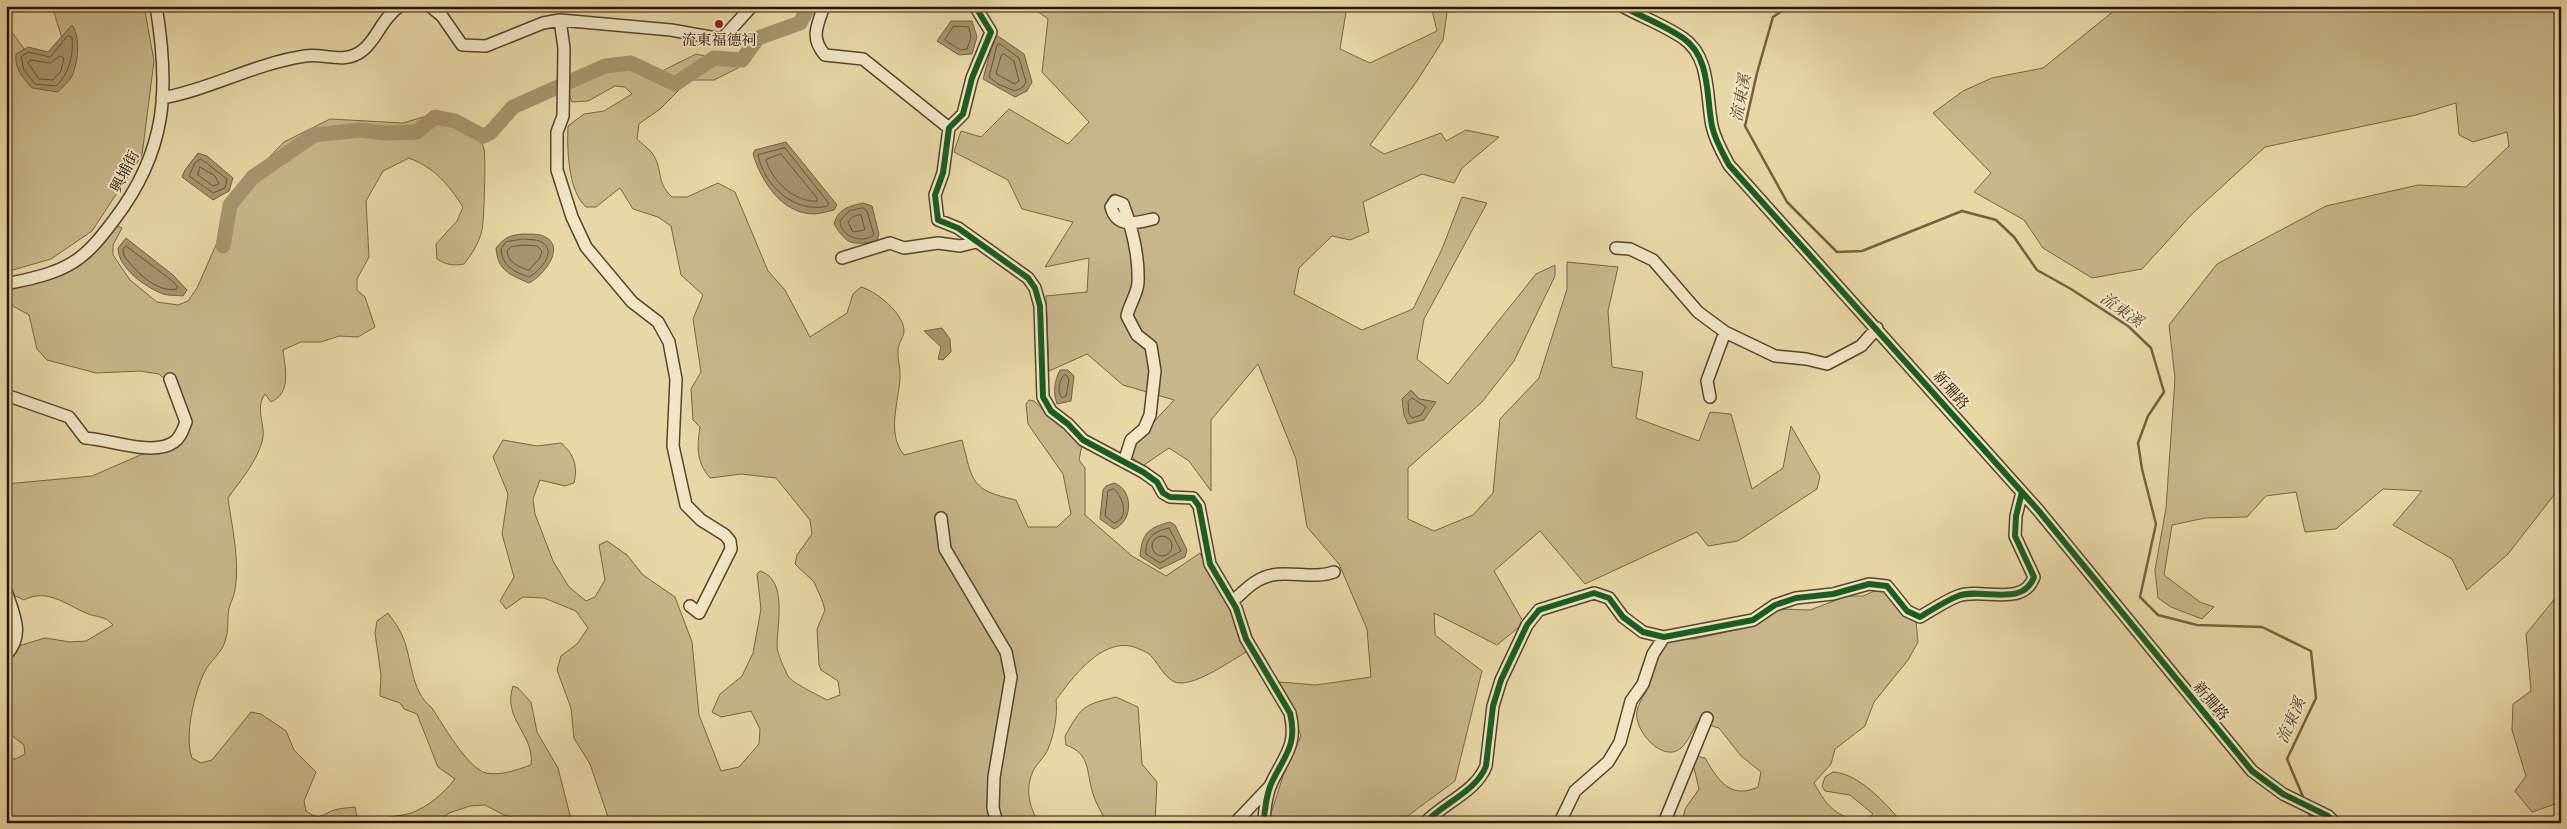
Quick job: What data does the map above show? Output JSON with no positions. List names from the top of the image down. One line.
{"streets":{"street":["興埔街","新珊路"]},"water":["流東溪"],"places":["流東福德祠"]}
